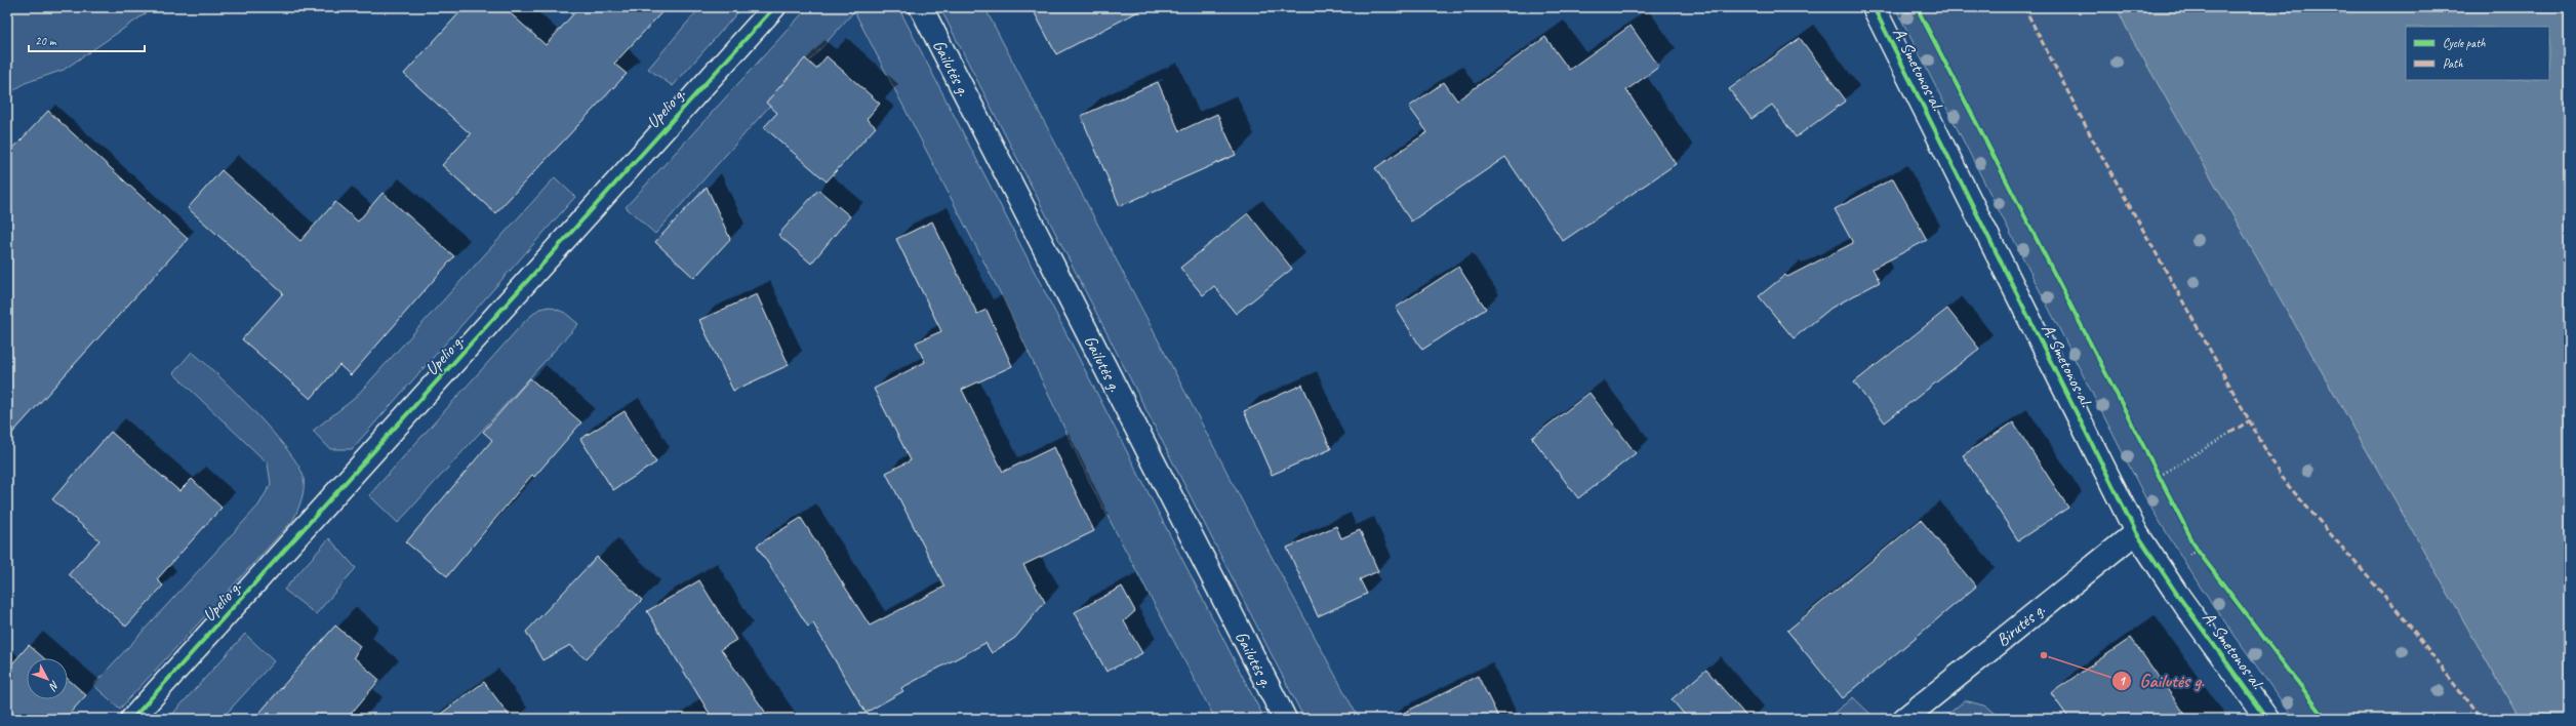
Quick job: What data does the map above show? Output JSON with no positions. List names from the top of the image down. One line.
{"streets":{"street":["Gailutės g.","A. Smetonos al.","Upelio g.","Birutės g."]},"crossings":[["A. Smetonos al.","Birutės g."]],"places":["Gailutės g."],"legend":["Cycle path","Path"],"scale_bar":"20 m","north":"bottom right"}
